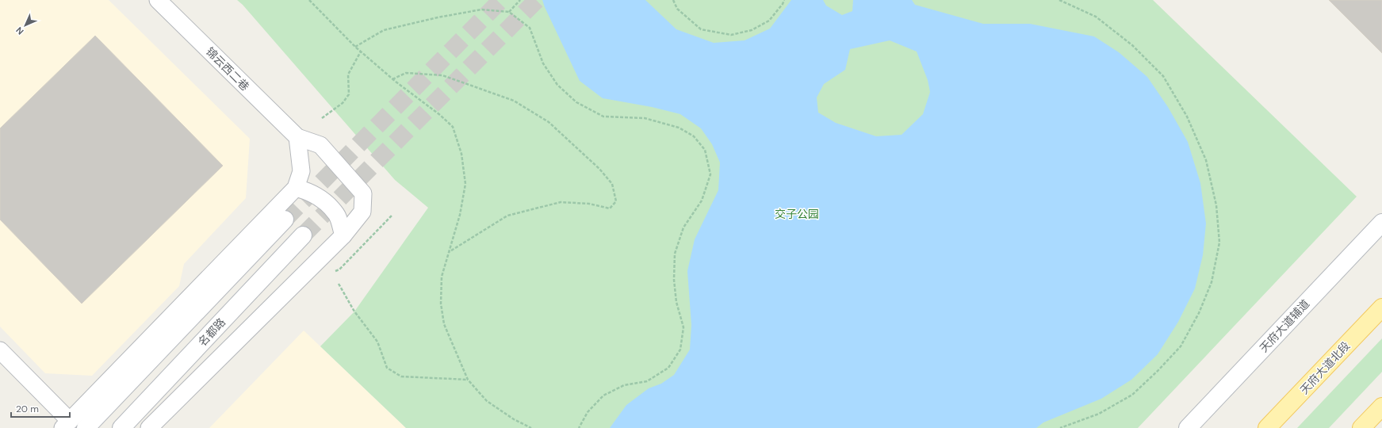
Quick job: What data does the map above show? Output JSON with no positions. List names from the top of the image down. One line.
{"streets":{"main road":["天府大道北段"],"street":["锦云西二巷","天府大道辅道","名都路"]},"parks":["交子公园"],"scale_bar":"20 m","north":"bottom left"}
